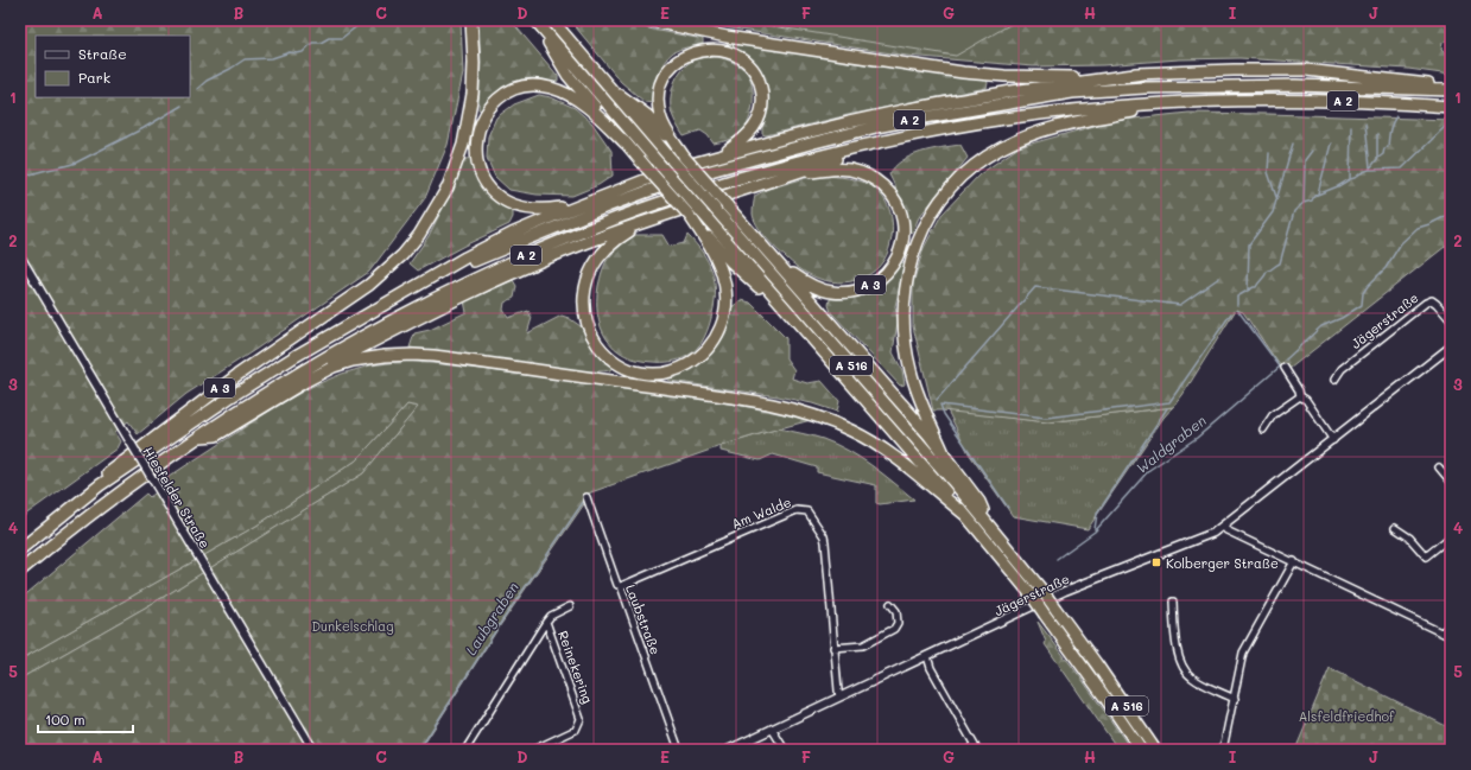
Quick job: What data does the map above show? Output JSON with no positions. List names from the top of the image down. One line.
{"streets":{"highway":["A 2","A 3","A 516"],"street":["Jägerstraße","Hiesfelder Straße","Am Walde","Laubstraße","Reinekering"]},"crossings":[["A 2","A 3"],["Jägerstraße","Am Walde"],["Am Walde","Laubstraße"]],"water":["Waldgraben","Laubgraben"],"parks":["Dunkelschlag","Alsfeldfriedhof"],"places":{"transit":["Kolberger Straße"]},"legend":["Straße","Park"],"scale_bar":"100 m","grid":{"columns":["A","B","C","D","E","F","G","H","I","J"],"rows":["1","2","3","4","5"]}}
